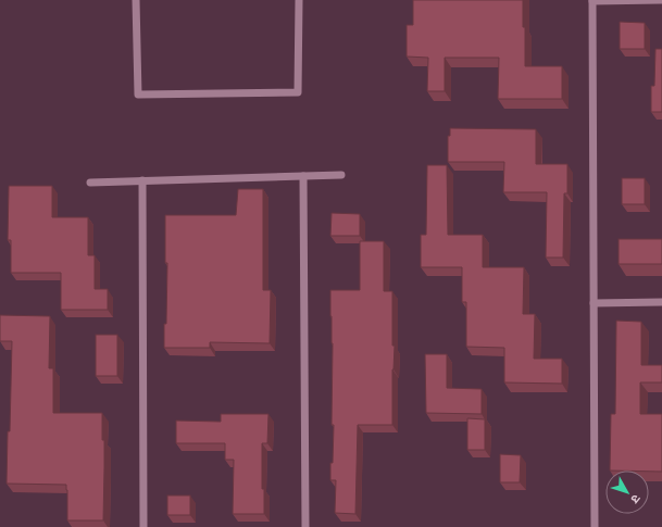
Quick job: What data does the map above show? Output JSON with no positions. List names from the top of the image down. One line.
{"north":"bottom right"}
